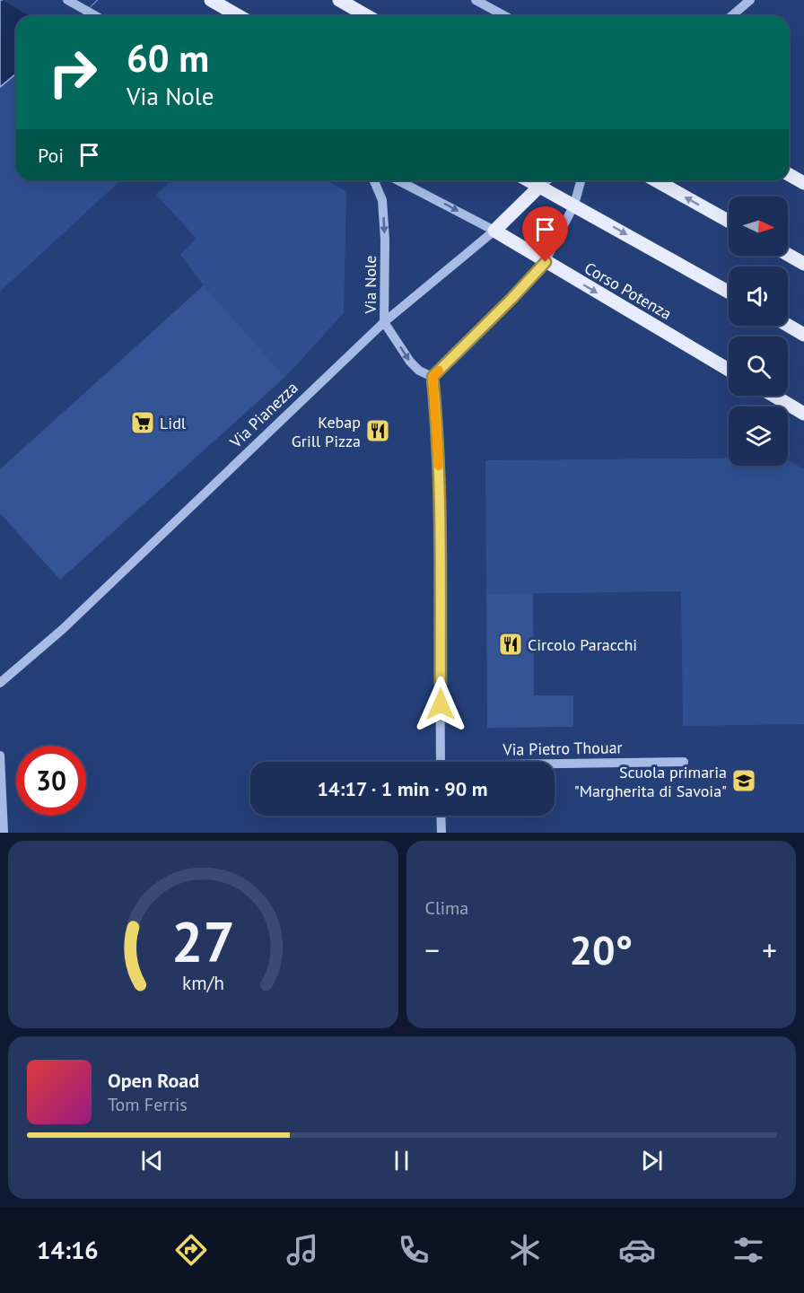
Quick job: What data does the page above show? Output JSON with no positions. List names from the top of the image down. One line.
{"streets":{"main road":["Corso Potenza","Via Pianezza"],"street":["Via Nole","Via Pietro Thouar"]},"crossings":[["Via Nole","Via Pianezza"],["Corso Potenza","Via Pianezza"]],"one_way":["Via Nole","Corso Potenza"],"places":{"supermarket":["Lidl"],"restaurant":["Kebap Grill Pizza","Circolo Paracchi"],"school or university":["Scuola primaria \"Margherita di Savoia\""]},"north":"right","page":{"turn":["60 m","Via Nole"],"then":"Poi","limit":"30","trip":"14:17 · 1 min · 90 m","tile":"Clima","heat":["−","20°","+"],"song":["Open Road","Tom Ferris"],"tabs":"14:16","gauge":["27","km/h"]}}
